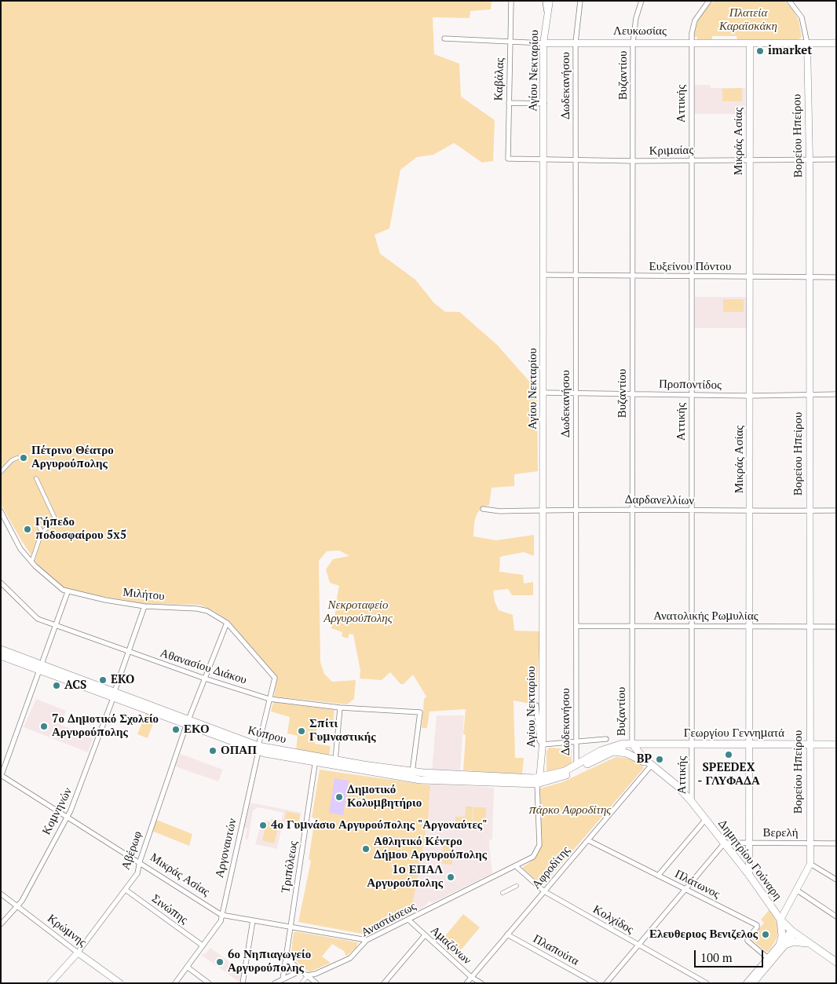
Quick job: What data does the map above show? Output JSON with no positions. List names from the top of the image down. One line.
{"streets":{"main road":["Γεωργίου Γεννηματά","Κύπρου","Δημητρίου Γούναρη"],"street":["Λευκωσίας","Αγίου Νεκταρίου","Βυζαντίου","Καβάλας","Δωδεκανήσου","Αττικής","Βορείου Ηπείρου","Μικράς Ασίας","Κριμαίας","Ευξείνου Πόντου","Προποντίδος","Δαρδανελλίων","Μιλήτου","Ανατολικής Ρωμυλίας","Αθανασίου Διάκου","Κομνηνών","Βερελή","Αργοναυτών","Αβέρωφ","Τριπόλεως","Αφροδίτης","Πλάτωνος","Σινώπης","Αναστάσεως","Κολχίδος","Κρώμνης","Αμαζόνων","Πλαπούτα"]},"crossings":[["Λευκωσίας","Αγίου Νεκταρίου"],["Λευκωσίας","Βυζαντίου"],["Λευκωσίας","Καβάλας"],["Λευκωσίας","Δωδεκανήσου"],["Λευκωσίας","Αττικής"],["Λευκωσίας","Βορείου Ηπείρου"],["Λευκωσίας","Μικράς Ασίας"],["Αγίου Νεκταρίου","Κριμαίας"],["Αγίου Νεκταρίου","Ευξείνου Πόντου"],["Αγίου Νεκταρίου","Προποντίδος"],["Αγίου Νεκταρίου","Δαρδανελλίων"],["Αγίου Νεκταρίου","Γεωργίου Γεννηματά"],["Αγίου Νεκταρίου","Κύπρου"],["Αγίου Νεκταρίου","Αναστάσεως"],["Αγίου Νεκταρίου","Κολχίδος"],["Βυζαντίου","Κριμαίας"],["Βυζαντίου","Ευξείνου Πόντου"],["Βυζαντίου","Προποντίδος"],["Βυζαντίου","Δαρδανελλίων"],["Βυζαντίου","Ανατολικής Ρωμυλίας"],["Βυζαντίου","Γεωργίου Γεννηματά"],["Καβάλας","Κριμαίας"],["Δωδεκανήσου","Κριμαίας"],["Δωδεκανήσου","Ευξείνου Πόντου"],["Δωδεκανήσου","Προποντίδος"],["Δωδεκανήσου","Δαρδανελλίων"],["Δωδεκανήσου","Ανατολικής Ρωμυλίας"],["Δωδεκανήσου","Γεωργίου Γεννηματά"],["Αττικής","Κριμαίας"],["Αττικής","Ευξείνου Πόντου"],["Αττικής","Προποντίδος"],["Αττικής","Δαρδανελλίων"],["Αττικής","Ανατολικής Ρωμυλίας"],["Αττικής","Γεωργίου Γεννηματά"],["Αττικής","Δημητρίου Γούναρη"],["Βορείου Ηπείρου","Κριμαίας"],["Βορείου Ηπείρου","Ευξείνου Πόντου"],["Βορείου Ηπείρου","Προποντίδος"],["Βορείου Ηπείρου","Δαρδανελλίων"],["Βορείου Ηπείρου","Ανατολικής Ρωμυλίας"],["Βορείου Ηπείρου","Γεωργίου Γεννηματά"],["Βορείου Ηπείρου","Βερελή"],["Μικράς Ασίας","Κριμαίας"],["Μικράς Ασίας","Ευξείνου Πόντου"],["Μικράς Ασίας","Προποντίδος"],["Μικράς Ασίας","Δαρδανελλίων"],["Μικράς Ασίας","Ανατολικής Ρωμυλίας"],["Μικράς Ασίας","Γεωργίου Γεννηματά"],["Μικράς Ασίας","Κομνηνών"],["Μικράς Ασίας","Βερελή"],["Μικράς Ασίας","Αργοναυτών"],["Μικράς Ασίας","Αβέρωφ"],["Μικράς Ασίας","Δημητρίου Γούναρη"],["Μικράς Ασίας","Τριπόλεως"],["Μικράς Ασίας","Αναστάσεως"],["Μιλήτου","Αθανασίου Διάκου"],["Μιλήτου","Κομνηνών"],["Μιλήτου","Αργοναυτών"],["Μιλήτου","Αβέρωφ"],["Αθανασίου Διάκου","Κύπρου"],["Αθανασίου Διάκου","Κομνηνών"],["Αθανασίου Διάκου","Αργοναυτών"],["Αθανασίου Διάκου","Αβέρωφ"],["Γεωργίου Γεννηματά","Κύπρου"],["Κύπρου","Κομνηνών"],["Κύπρου","Αργοναυτών"],["Κύπρου","Αβέρωφ"],["Κύπρου","Τριπόλεως"],["Κομνηνών","Κρώμνης"],["Βερελή","Δημητρίου Γούναρη"],["Αργοναυτών","Σινώπης"],["Αβέρωφ","Σινώπης"],["Αβέρωφ","Κρώμνης"],["Δημητρίου Γούναρη","Αφροδίτης"],["Αφροδίτης","Πλάτωνος"],["Αφροδίτης","Κολχίδος"],["Αφροδίτης","Αμαζόνων"],["Αφροδίτης","Πλαπούτα"],["Αναστάσεως","Κολχίδος"],["Αναστάσεως","Αμαζόνων"]],"parks":["Πλατεία Καραϊσκάκη","Νεκροταφείο Αργυρούπολης","πάρκο Αφροδίτης"],"places":["imarket","Πέτρινο Θέατρο Αργυρούπολης","Γήπεδο ποδοσφαίρου 5x5","EKO","ACS","7ο Δημοτικό Σχολείο Αργυρούπολης","ΕΚΟ","Σπίτι Γυμναστικής","ΟΠΑΠ","SPEEDEX - ΓΛΥΦΑΔΑ","BP","Δημοτικό Κολυμβητήριο","4ο Γυμνάσιο Αργυρούπολης \"Αργοναύτες\"","Αθλητικό Κέντρο Δήμου Αργυρούπολης","1o ΕΠΑΛ Αργυρούπολης","Ελευθεριος Βενιζελος","6ο Νηπιαγωγείο Αργυρούπολης"],"scale_bar":"100 m"}
